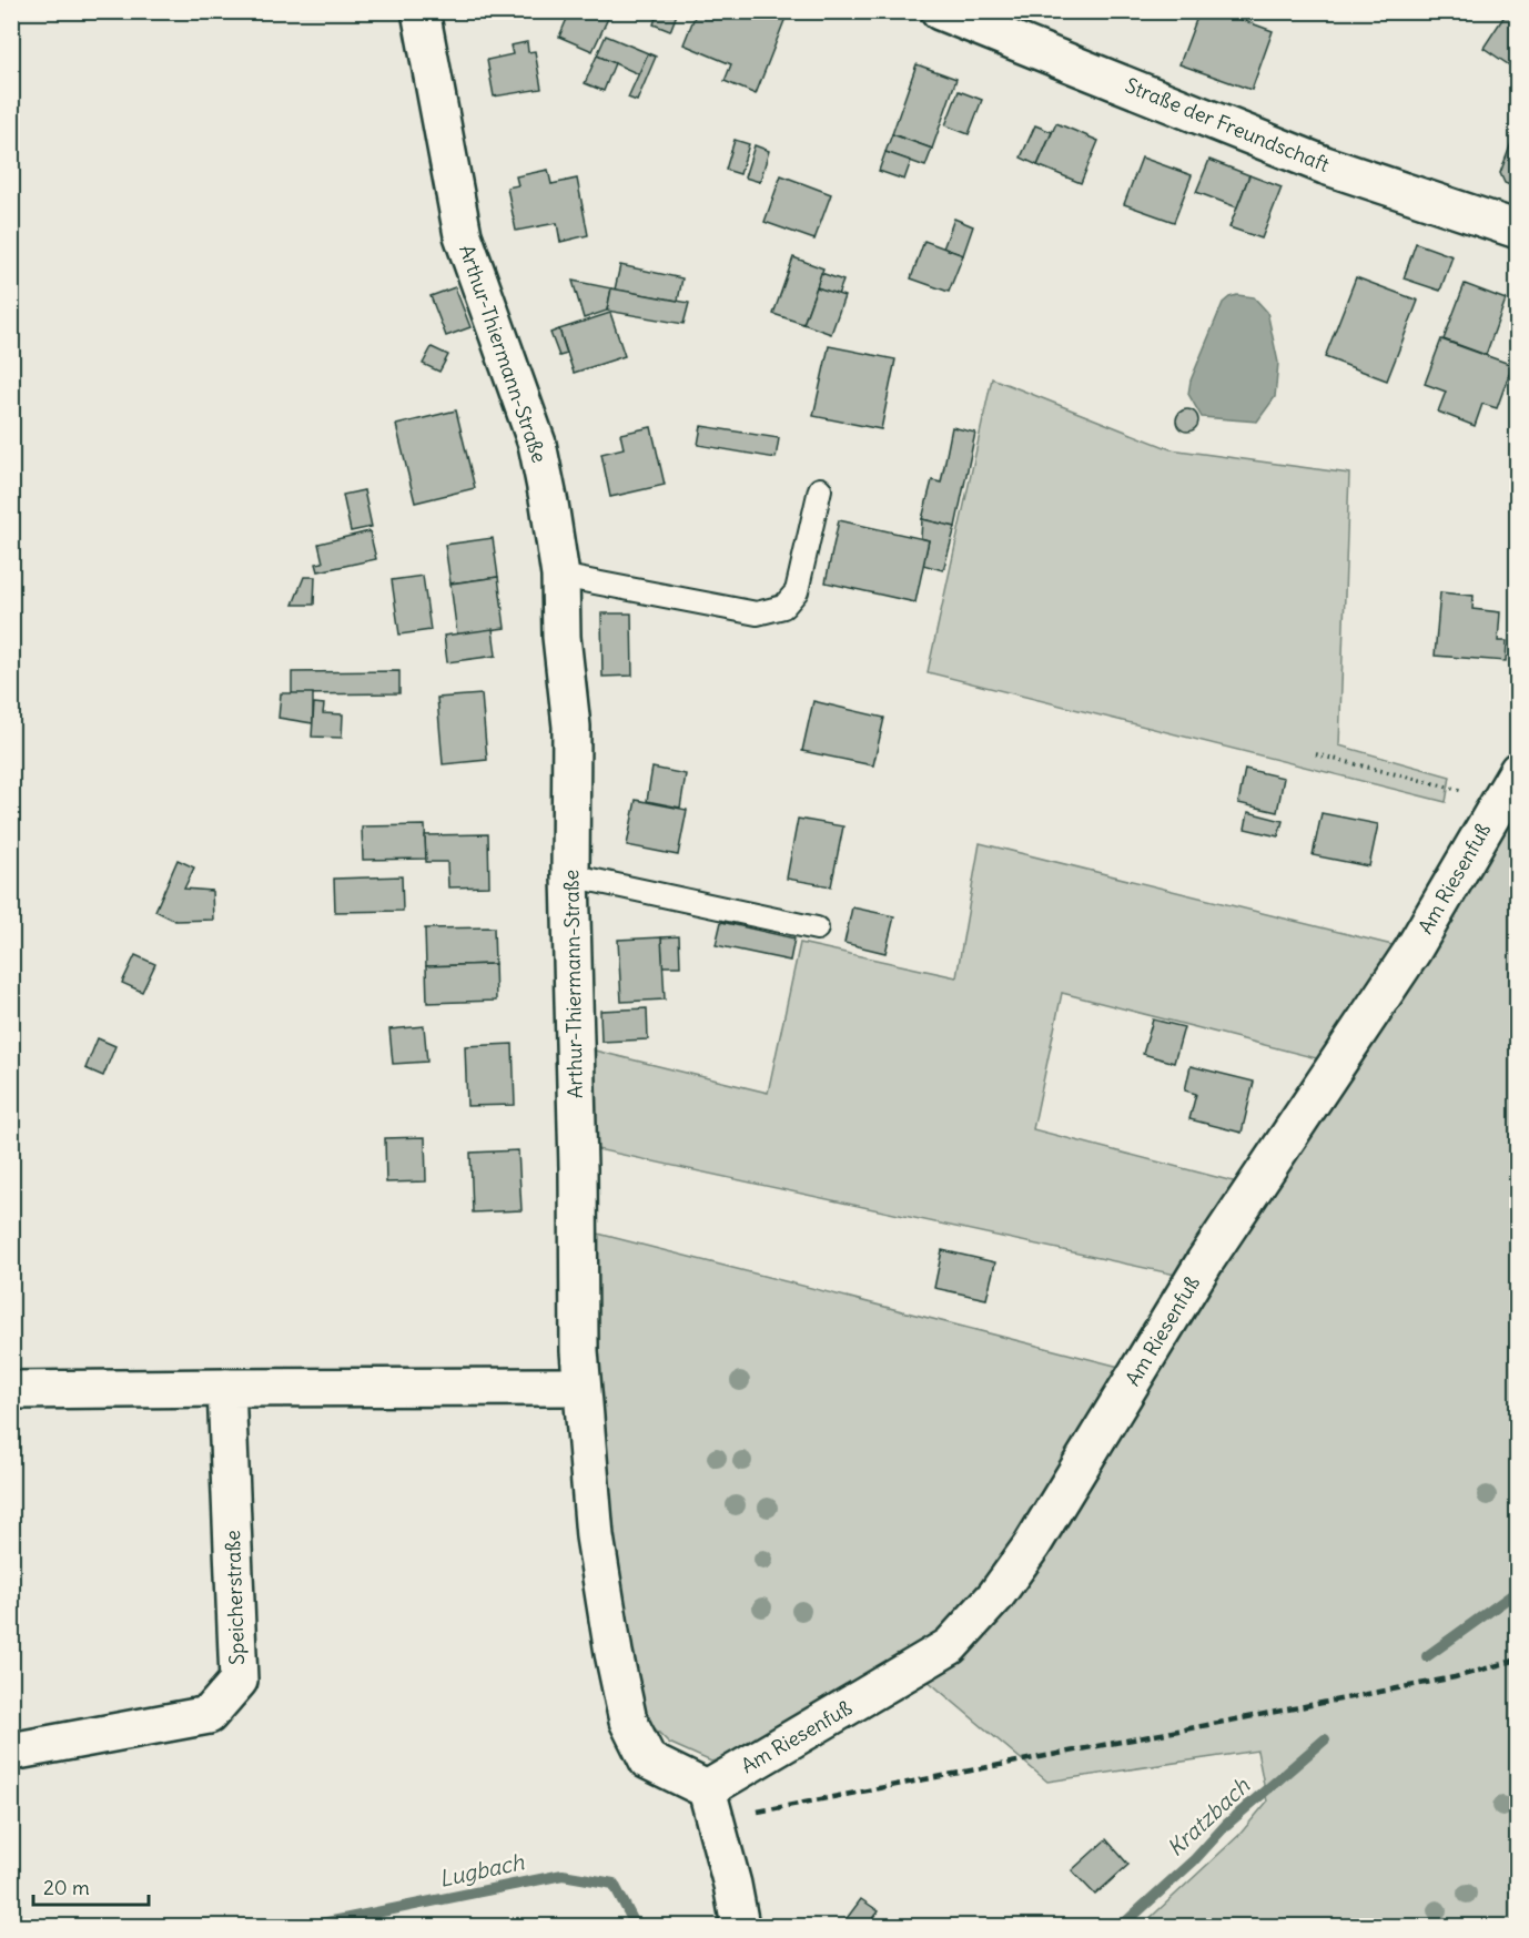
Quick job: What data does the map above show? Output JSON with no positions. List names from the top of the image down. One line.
{"streets":{"street":["Straße der Freundschaft","Arthur-Thiermann-Straße","Am Riesenfuß","Speicherstraße"]},"crossings":[["Arthur-Thiermann-Straße","Am Riesenfuß"]],"water":["Kratzbach","Lugbach"],"scale_bar":"20 m"}
